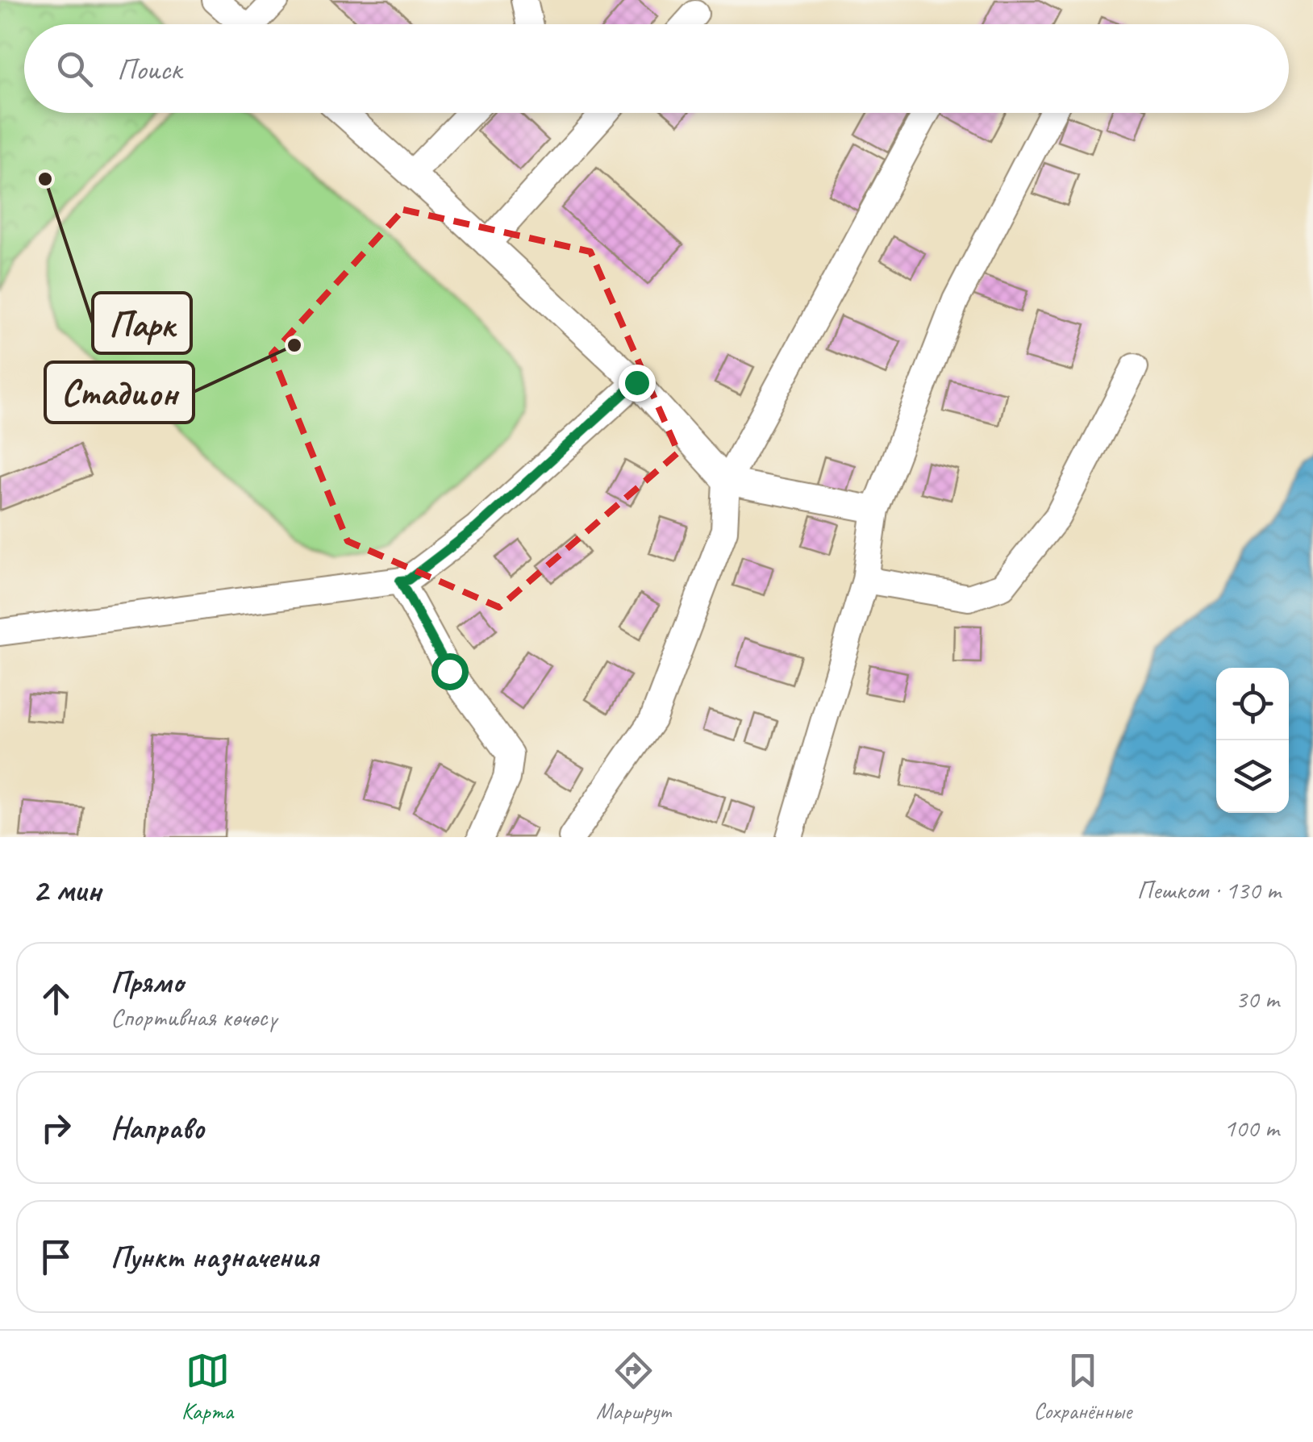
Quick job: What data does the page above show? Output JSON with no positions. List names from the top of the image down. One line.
{"places":["Парк","Стадион"],"page":{"search":"Поиск","heading":["2 мин","Пешком · 130 m"],"list":[["Прямо","Спортивная көчөсү","30 m"],["Направо","100 m"],"Пункт назначения"],"nav":["Карта","Маршрут","Сохранённые"]}}
